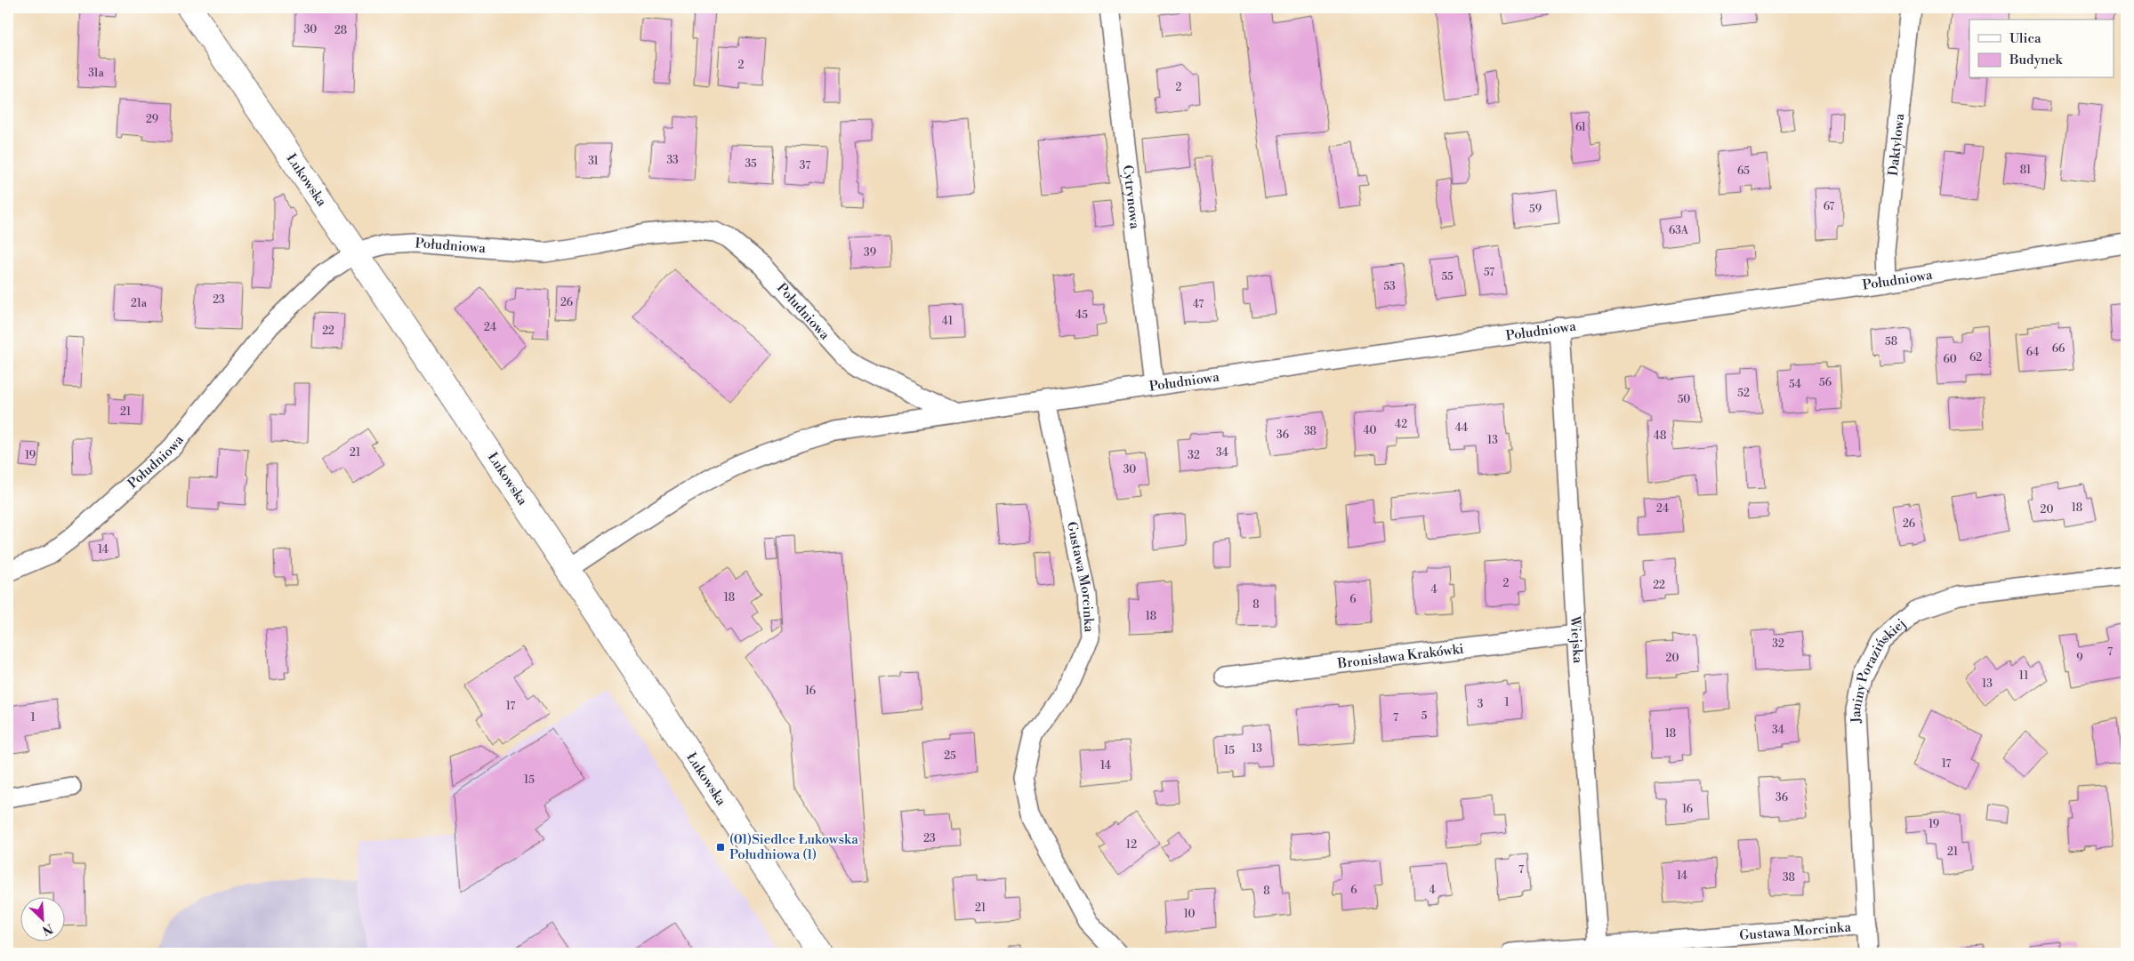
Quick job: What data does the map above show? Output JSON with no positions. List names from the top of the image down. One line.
{"streets":{"main road":["Łukowska"],"street":["Daktylowa","Cytrynowa","Południowa","Gustawa Morcinka","Wiejska","Bronisława Krakówki","Janiny Porazińskiej"]},"crossings":[["Daktylowa","Południowa"],["Łukowska","Południowa"],["Cytrynowa","Południowa"],["Południowa","Gustawa Morcinka"],["Południowa","Wiejska"],["Gustawa Morcinka","Wiejska"],["Gustawa Morcinka","Janiny Porazińskiej"],["Wiejska","Bronisława Krakówki"]],"places":{"transit":["(01)Siedlce Łukowska Południowa (1)"]},"house_numbers":["30","28","2","31a","2","29","61","33","31","35","37","81","65","67","59","63A","39","57","55","53","23","26","21a","47","45","41","24","22","58","66","64","62","60","56","54","52","50","21","42","44","40","38","36","48","13","21","34","19","32","30","18","24","20","26","14","2","22","4","18","6","8","18","32","7","20","9","11","13","16","1","3","17","5","1","7","34","18","13","15","25","17","14","15","36","16","19","23","12","21","7","14","38","6","4","8","21","10"],"legend":["Ulica","Budynek"],"north":"bottom right"}
